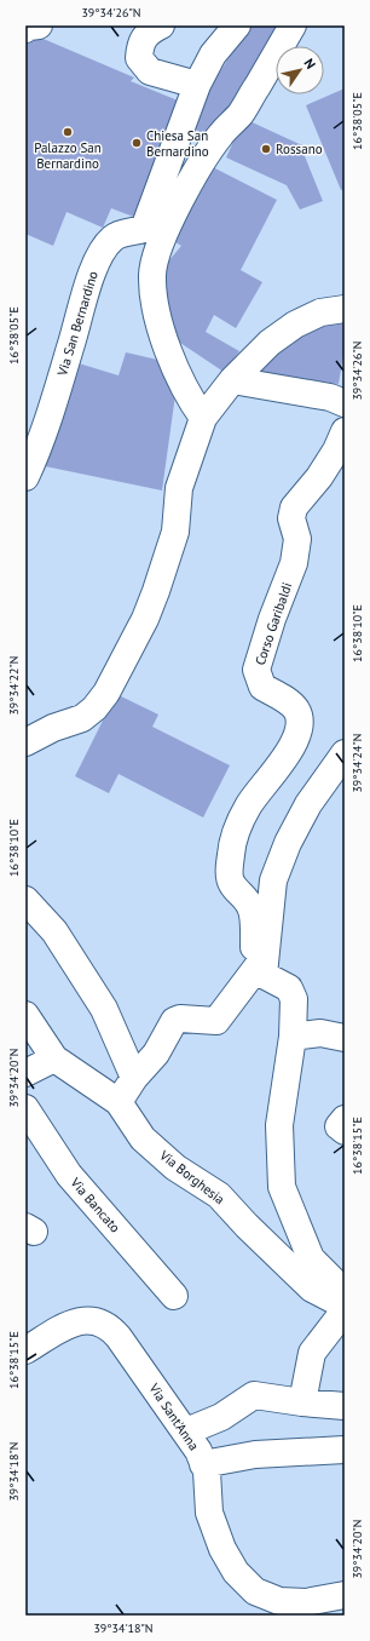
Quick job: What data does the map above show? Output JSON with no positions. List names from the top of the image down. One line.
{"streets":{"street":["Via San Bernardino","Corso Garibaldi","Via Borghesia","Via Bancato","Via Sant'Anna"]},"places":["Palazzo San Bernardino","Chiesa San Bernardino","Rossano"],"north":"top right","coordinates":["39°34'26\"N","16°38'05\"E","16°38'10\"E","39°34'22\"N","39°34'24\"N","39°34'20\"N","16°38'15\"E","39°34'18\"N"]}
